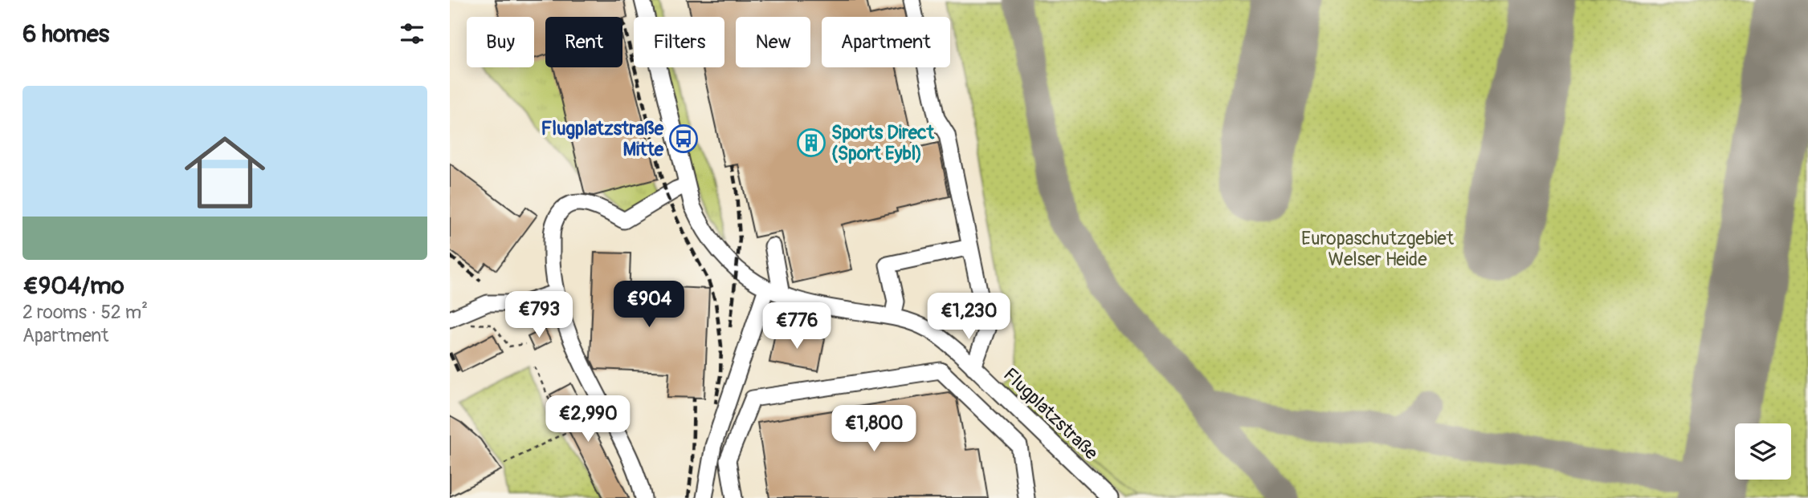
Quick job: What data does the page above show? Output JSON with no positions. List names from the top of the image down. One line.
{"streets":{"street":["Flugplatzstraße"]},"parks":["Europaschutzgebiet Welser Heide"],"places":{"bus stop":["Flugplatzstraße Mitte"],"building":["Sports Direct (Sport Eybl)"]},"page":{"heading":"6 homes","chip":["Buy","Rent","Filters","New","Apartment"],"list":[{"name":"€904/mo","note":"2 rooms · 52 m² · Apartment"}],"price":["€904","€793","€1,230","€776","€2,990","€1,800"]}}
